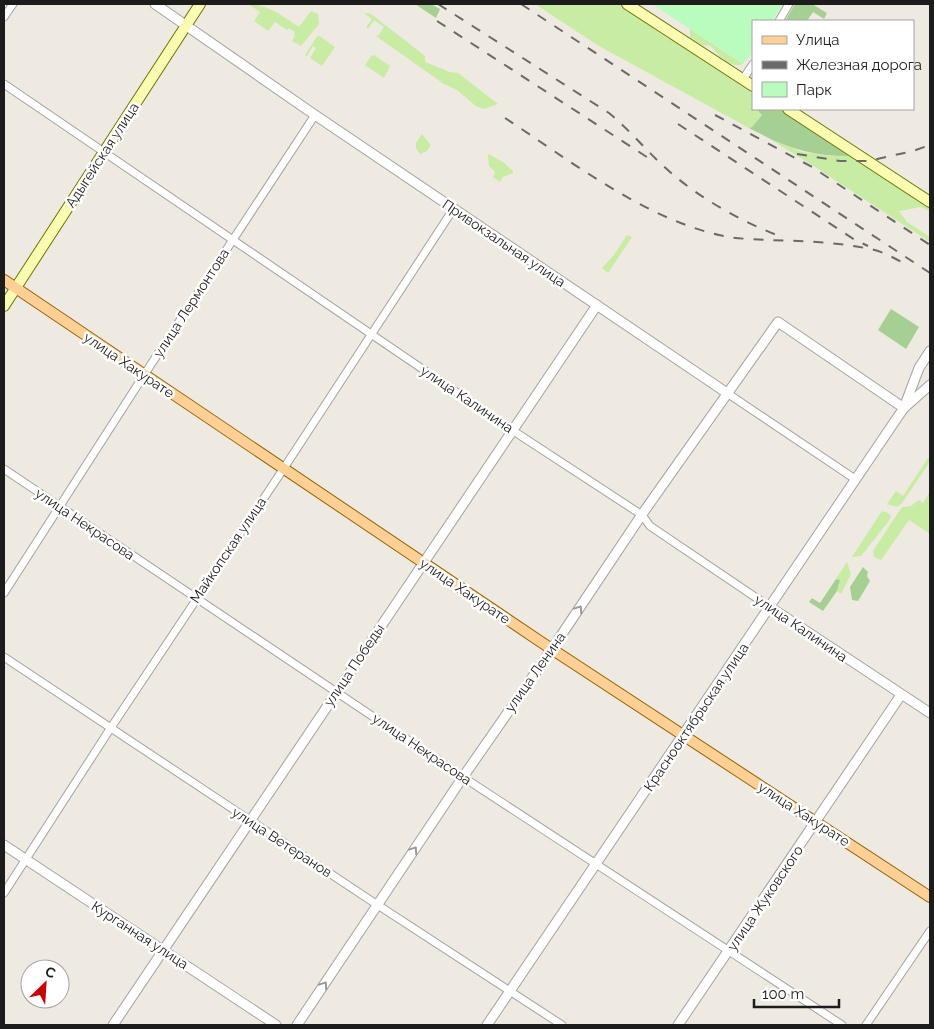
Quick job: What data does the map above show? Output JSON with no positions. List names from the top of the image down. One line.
{"streets":{"main road":["Адыгейская улица","улица Хакурате"],"street":["Привокзальная улица","улица Лермонтова","улица Калинина","улица Некрасова","Майкопская улица","улица Победы","улица Ленина","Краснооктябрьская улица","улица Ветеранов","улица Жуковского","Курганная улица"]},"crossings":[["Адыгейская улица","Привокзальная улица"],["Адыгейская улица","улица Хакурате"],["Адыгейская улица","улица Калинина"],["Привокзальная улица","улица Лермонтова"],["Привокзальная улица","Майкопская улица"],["Привокзальная улица","улица Победы"],["Привокзальная улица","улица Ленина"],["Привокзальная улица","Краснооктябрьская улица"],["улица Лермонтова","улица Хакурате"],["улица Лермонтова","улица Калинина"],["улица Лермонтова","улица Некрасова"],["улица Хакурате","Майкопская улица"],["улица Хакурате","улица Победы"],["улица Хакурате","улица Ленина"],["улица Хакурате","Краснооктябрьская улица"],["улица Хакурате","улица Жуковского"],["улица Калинина","Майкопская улица"],["улица Калинина","улица Победы"],["улица Калинина","улица Ленина"],["улица Калинина","Краснооктябрьская улица"],["улица Калинина","улица Жуковского"],["улица Некрасова","Майкопская улица"],["улица Некрасова","улица Победы"],["улица Некрасова","улица Ленина"],["улица Некрасова","Краснооктябрьская улица"],["улица Некрасова","улица Жуковского"],["Майкопская улица","улица Ветеранов"],["Майкопская улица","Курганная улица"],["улица Победы","улица Ветеранов"],["улица Победы","Курганная улица"],["улица Ленина","Краснооктябрьская улица"],["улица Ленина","улица Ветеранов"],["Краснооктябрьская улица","улица Ветеранов"]],"one_way":["улица Ленина"],"legend":["Улица","Железная дорога","Парк"],"scale_bar":"100 m","north":"top right"}
